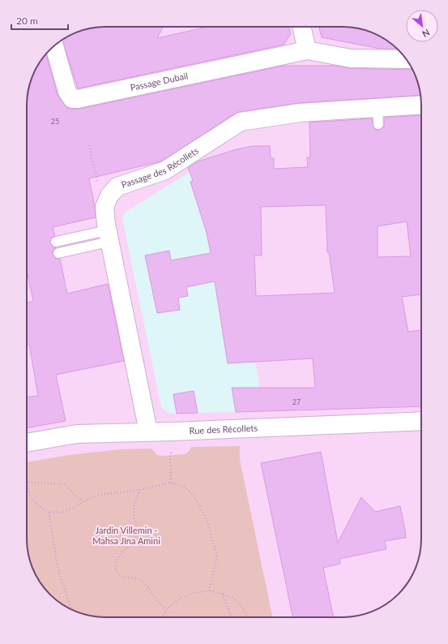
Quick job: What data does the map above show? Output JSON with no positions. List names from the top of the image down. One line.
{"streets":{"street":["Passage Dubail","Passage des Récollets","Rue des Récollets"]},"crossings":[["Passage des Récollets","Rue des Récollets"]],"parks":["Jardin Villemin - Mahsa Jîna Amini"],"house_numbers":["25","27"],"scale_bar":"20 m","north":"bottom right"}
